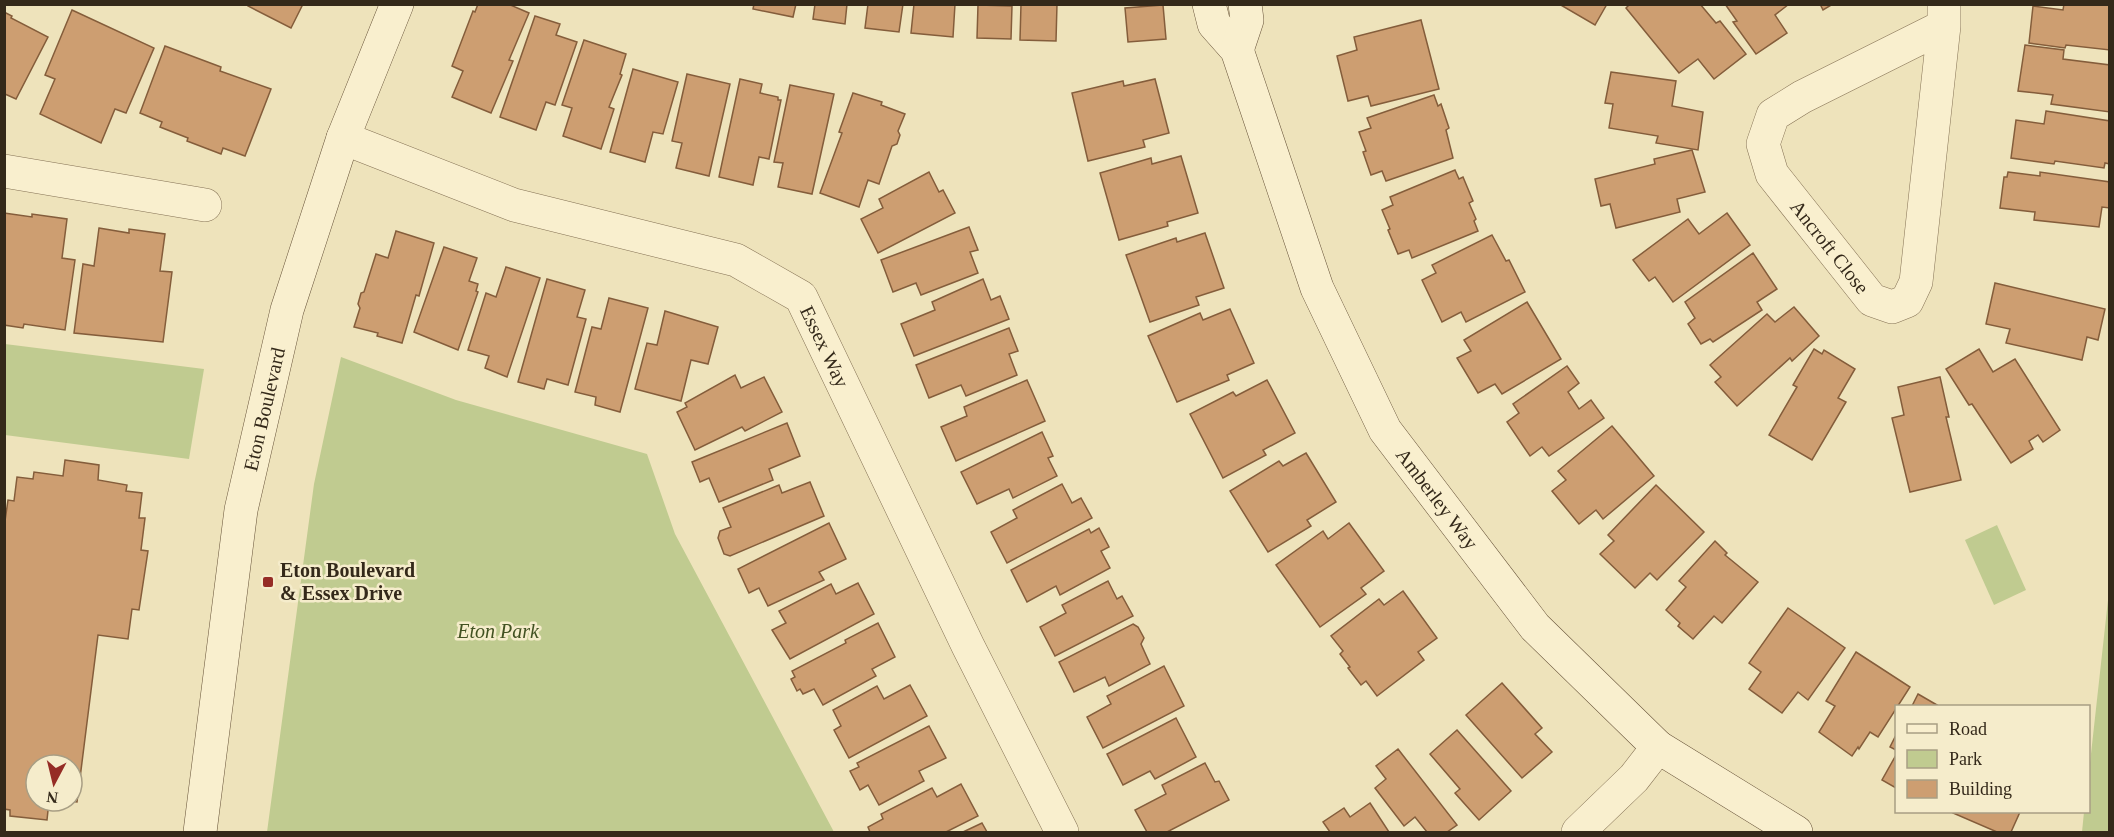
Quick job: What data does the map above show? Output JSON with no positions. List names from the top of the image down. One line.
{"streets":{"street":["Ancroft Close","Essex Way","Eton Boulevard","Amberley Way"]},"crossings":[["Essex Way","Eton Boulevard"]],"parks":["Eton Park"],"places":{"transit":["Eton Boulevard & Essex Drive"]},"legend":["Road","Park","Building"],"north":"bottom"}
